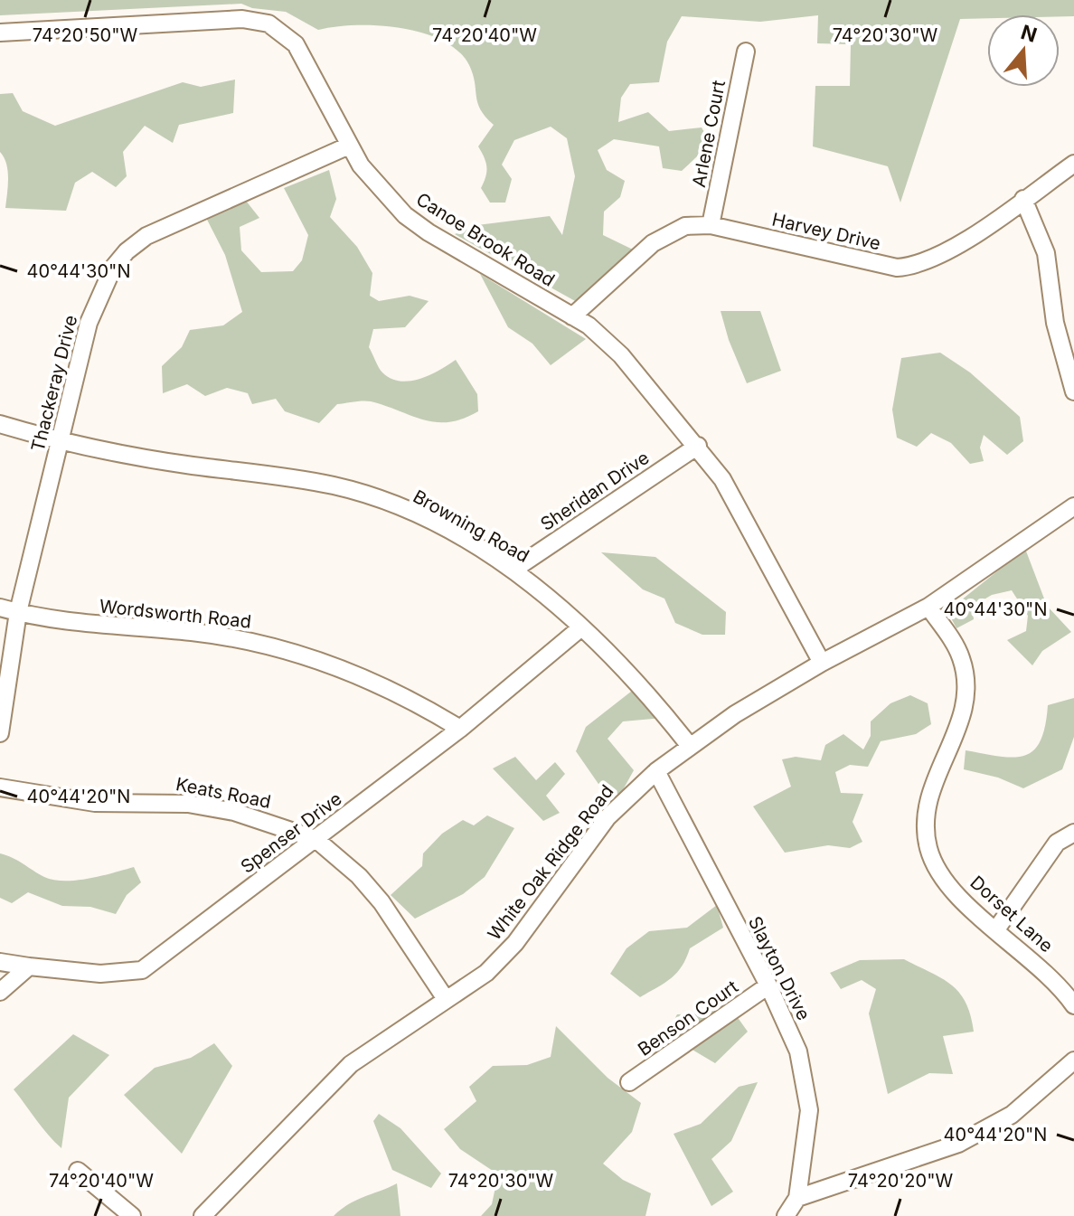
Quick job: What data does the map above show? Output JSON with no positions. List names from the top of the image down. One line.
{"streets":{"street":["Arlene Court","Harvey Drive","Canoe Brook Road","Thackeray Drive","Sheridan Drive","Browning Road","Wordsworth Road","Keats Road","Spenser Drive","White Oak Ridge Road","Dorset Lane","Slayton Drive","Benson Court"]},"crossings":[["Arlene Court","Harvey Drive"],["Harvey Drive","Canoe Brook Road"],["Canoe Brook Road","Thackeray Drive"],["Canoe Brook Road","Sheridan Drive"],["Canoe Brook Road","White Oak Ridge Road"],["Thackeray Drive","Browning Road"],["Thackeray Drive","Wordsworth Road"],["Sheridan Drive","Browning Road"],["Browning Road","Spenser Drive"],["Browning Road","White Oak Ridge Road"],["Wordsworth Road","Spenser Drive"],["Keats Road","Spenser Drive"],["Keats Road","White Oak Ridge Road"],["White Oak Ridge Road","Dorset Lane"],["White Oak Ridge Road","Slayton Drive"],["Slayton Drive","Benson Court"]],"north":"top","coordinates":["74°20'50\"W","74°20'40\"W","74°20'30\"W","40°44'30\"N","40°44'20\"N","74°20'20\"W"]}
